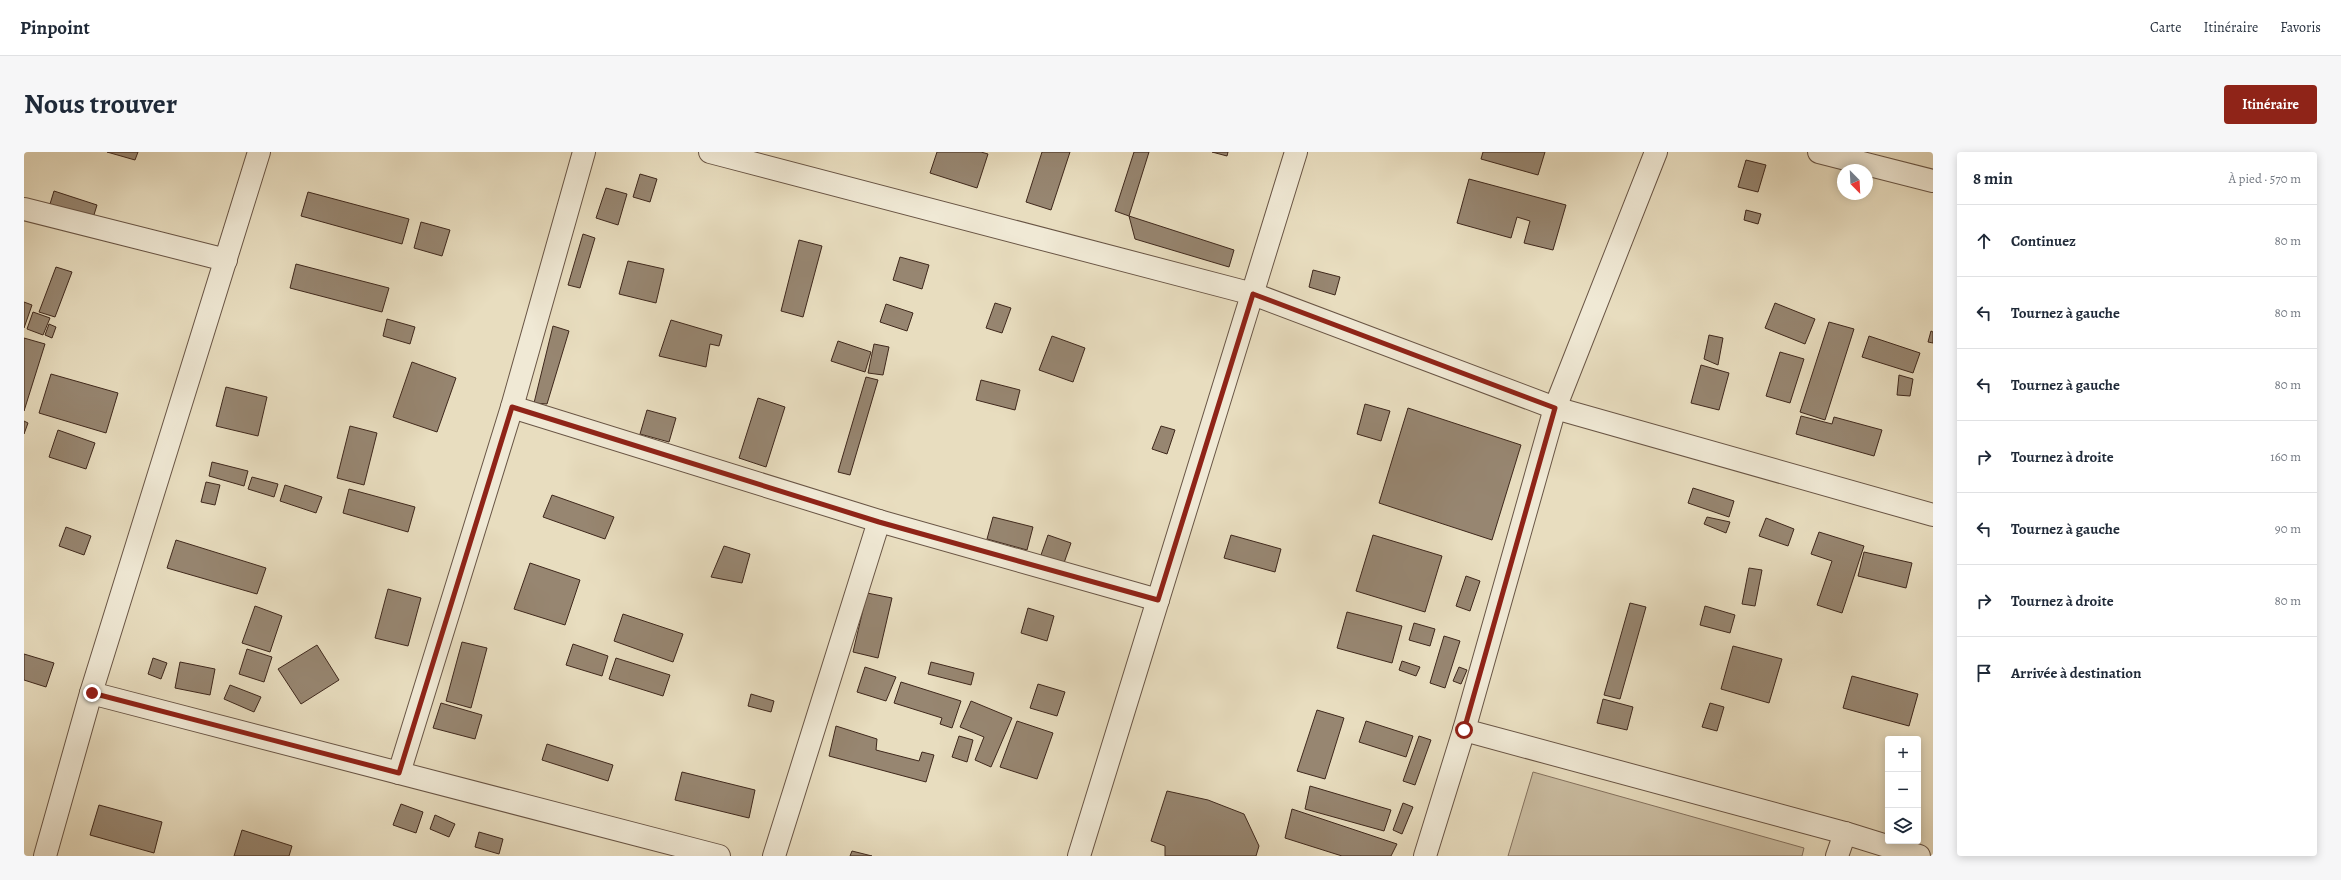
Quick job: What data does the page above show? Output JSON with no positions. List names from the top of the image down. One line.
{"north":"bottom right","page":{"header":"Pinpoint","nav":["Carte","Itinéraire","Favoris"],"title":"Nous trouver","buttons":"Itinéraire","heading":["8 min","À pied · 570 m"],"list":[["Continuez","80 m"],["Tournez à gauche","80 m"],["Tournez à gauche","80 m"],["Tournez à droite","160 m"],["Tournez à gauche","90 m"],["Tournez à droite","80 m"],"Arrivée à destination"],"map_buttons":["+","−"]}}
